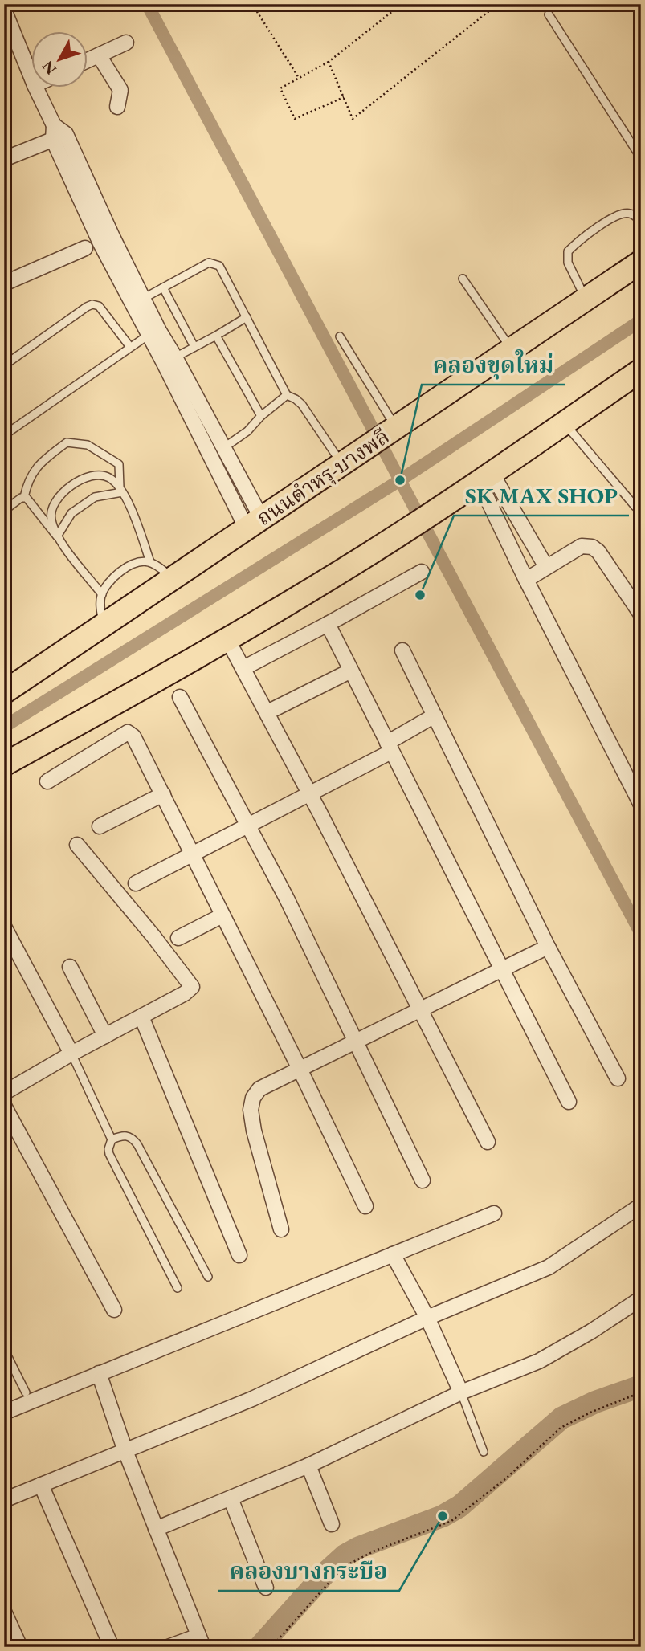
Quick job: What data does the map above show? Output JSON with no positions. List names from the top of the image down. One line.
{"streets":{"main road":["ถนนตำหรุ-บางพลี"]},"places":["คลองขุดใหม่","SK MAX SHOP","คลองบางกระบือ"],"north":"bottom left"}
